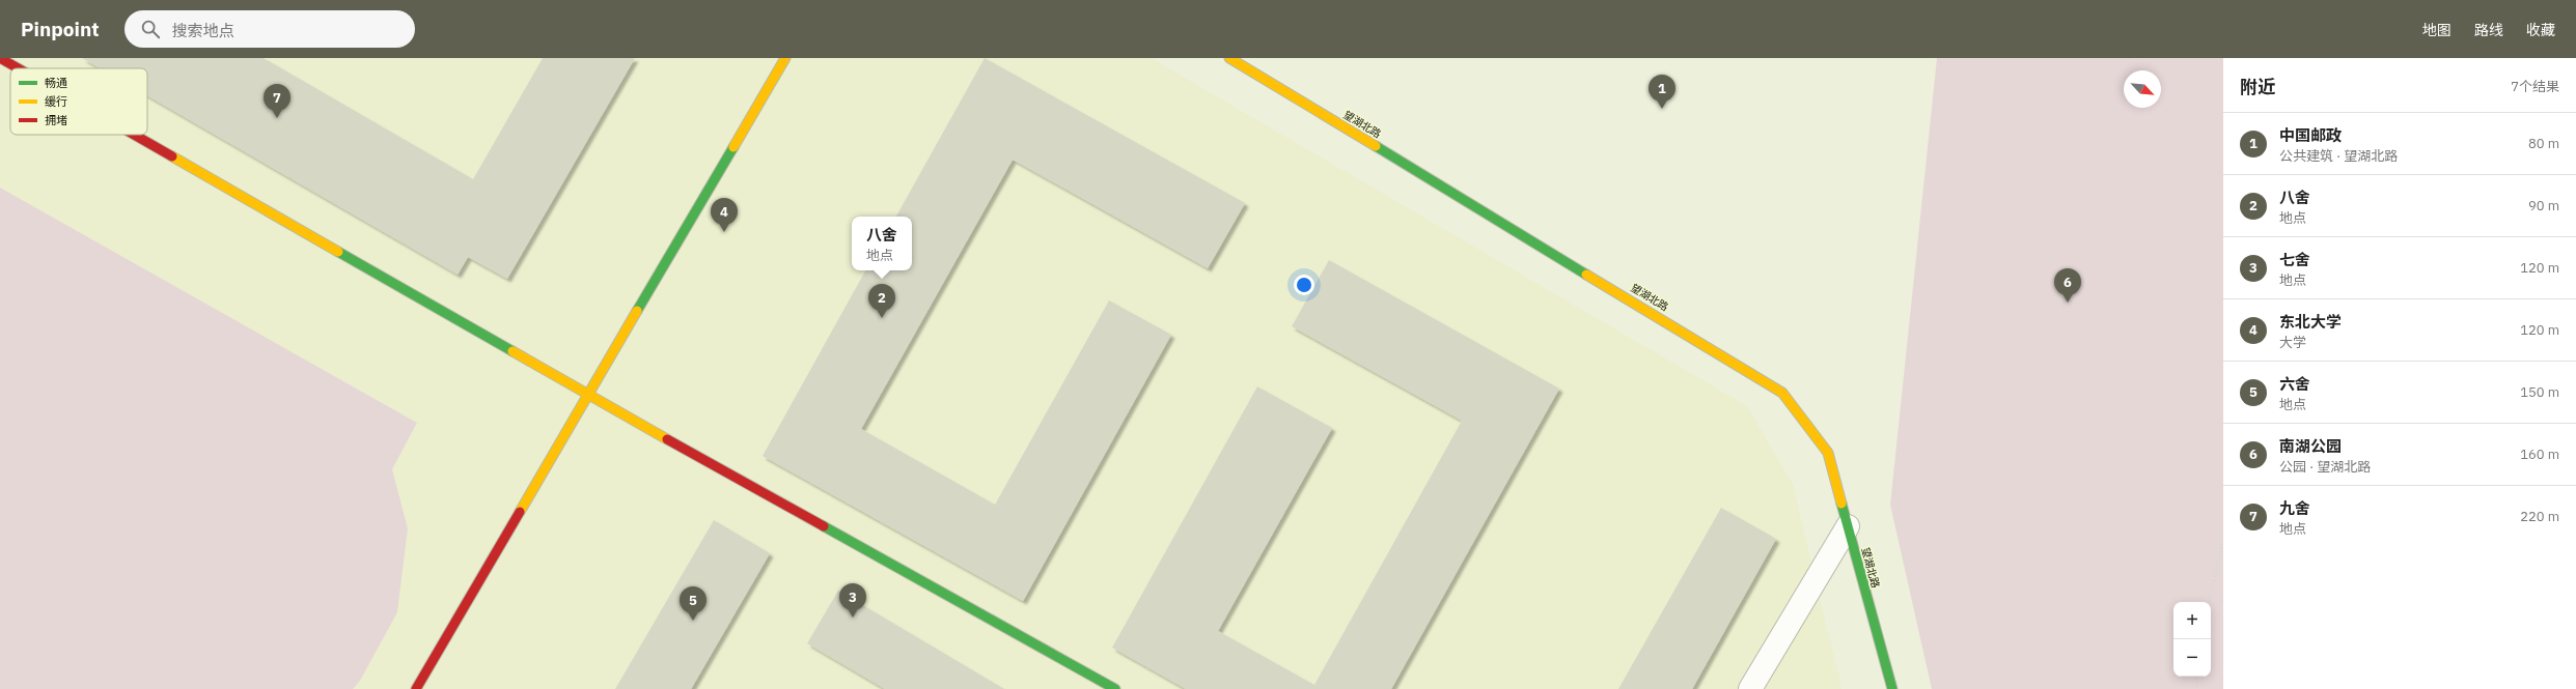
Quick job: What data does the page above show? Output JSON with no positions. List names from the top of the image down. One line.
{"streets":{"street":["望湖北路"]},"legend":["畅通","缓行","拥堵"],"north":"bottom right","page":{"header":"Pinpoint","search":"搜索地点","nav":["地图","路线","收藏"],"heading":["附近","7个结果"],"pins":["1","7","4","6","2","3","5"],"list":[{"mark":"1","name":"中国邮政","note":"公共建筑 · 望湖北路","value":"80 m"},{"mark":"2","name":"八舍","note":"地点","value":"90 m"},{"mark":"3","name":"七舍","note":"地点","value":"120 m"},{"mark":"4","name":"东北大学","note":"大学","value":"120 m"},{"mark":"5","name":"六舍","note":"地点","value":"150 m"},{"mark":"6","name":"南湖公园","note":"公园 · 望湖北路","value":"160 m"},{"mark":"7","name":"九舍","note":"地点","value":"220 m"}],"popup":["八舍","地点"],"map_buttons":["+","−"]}}
